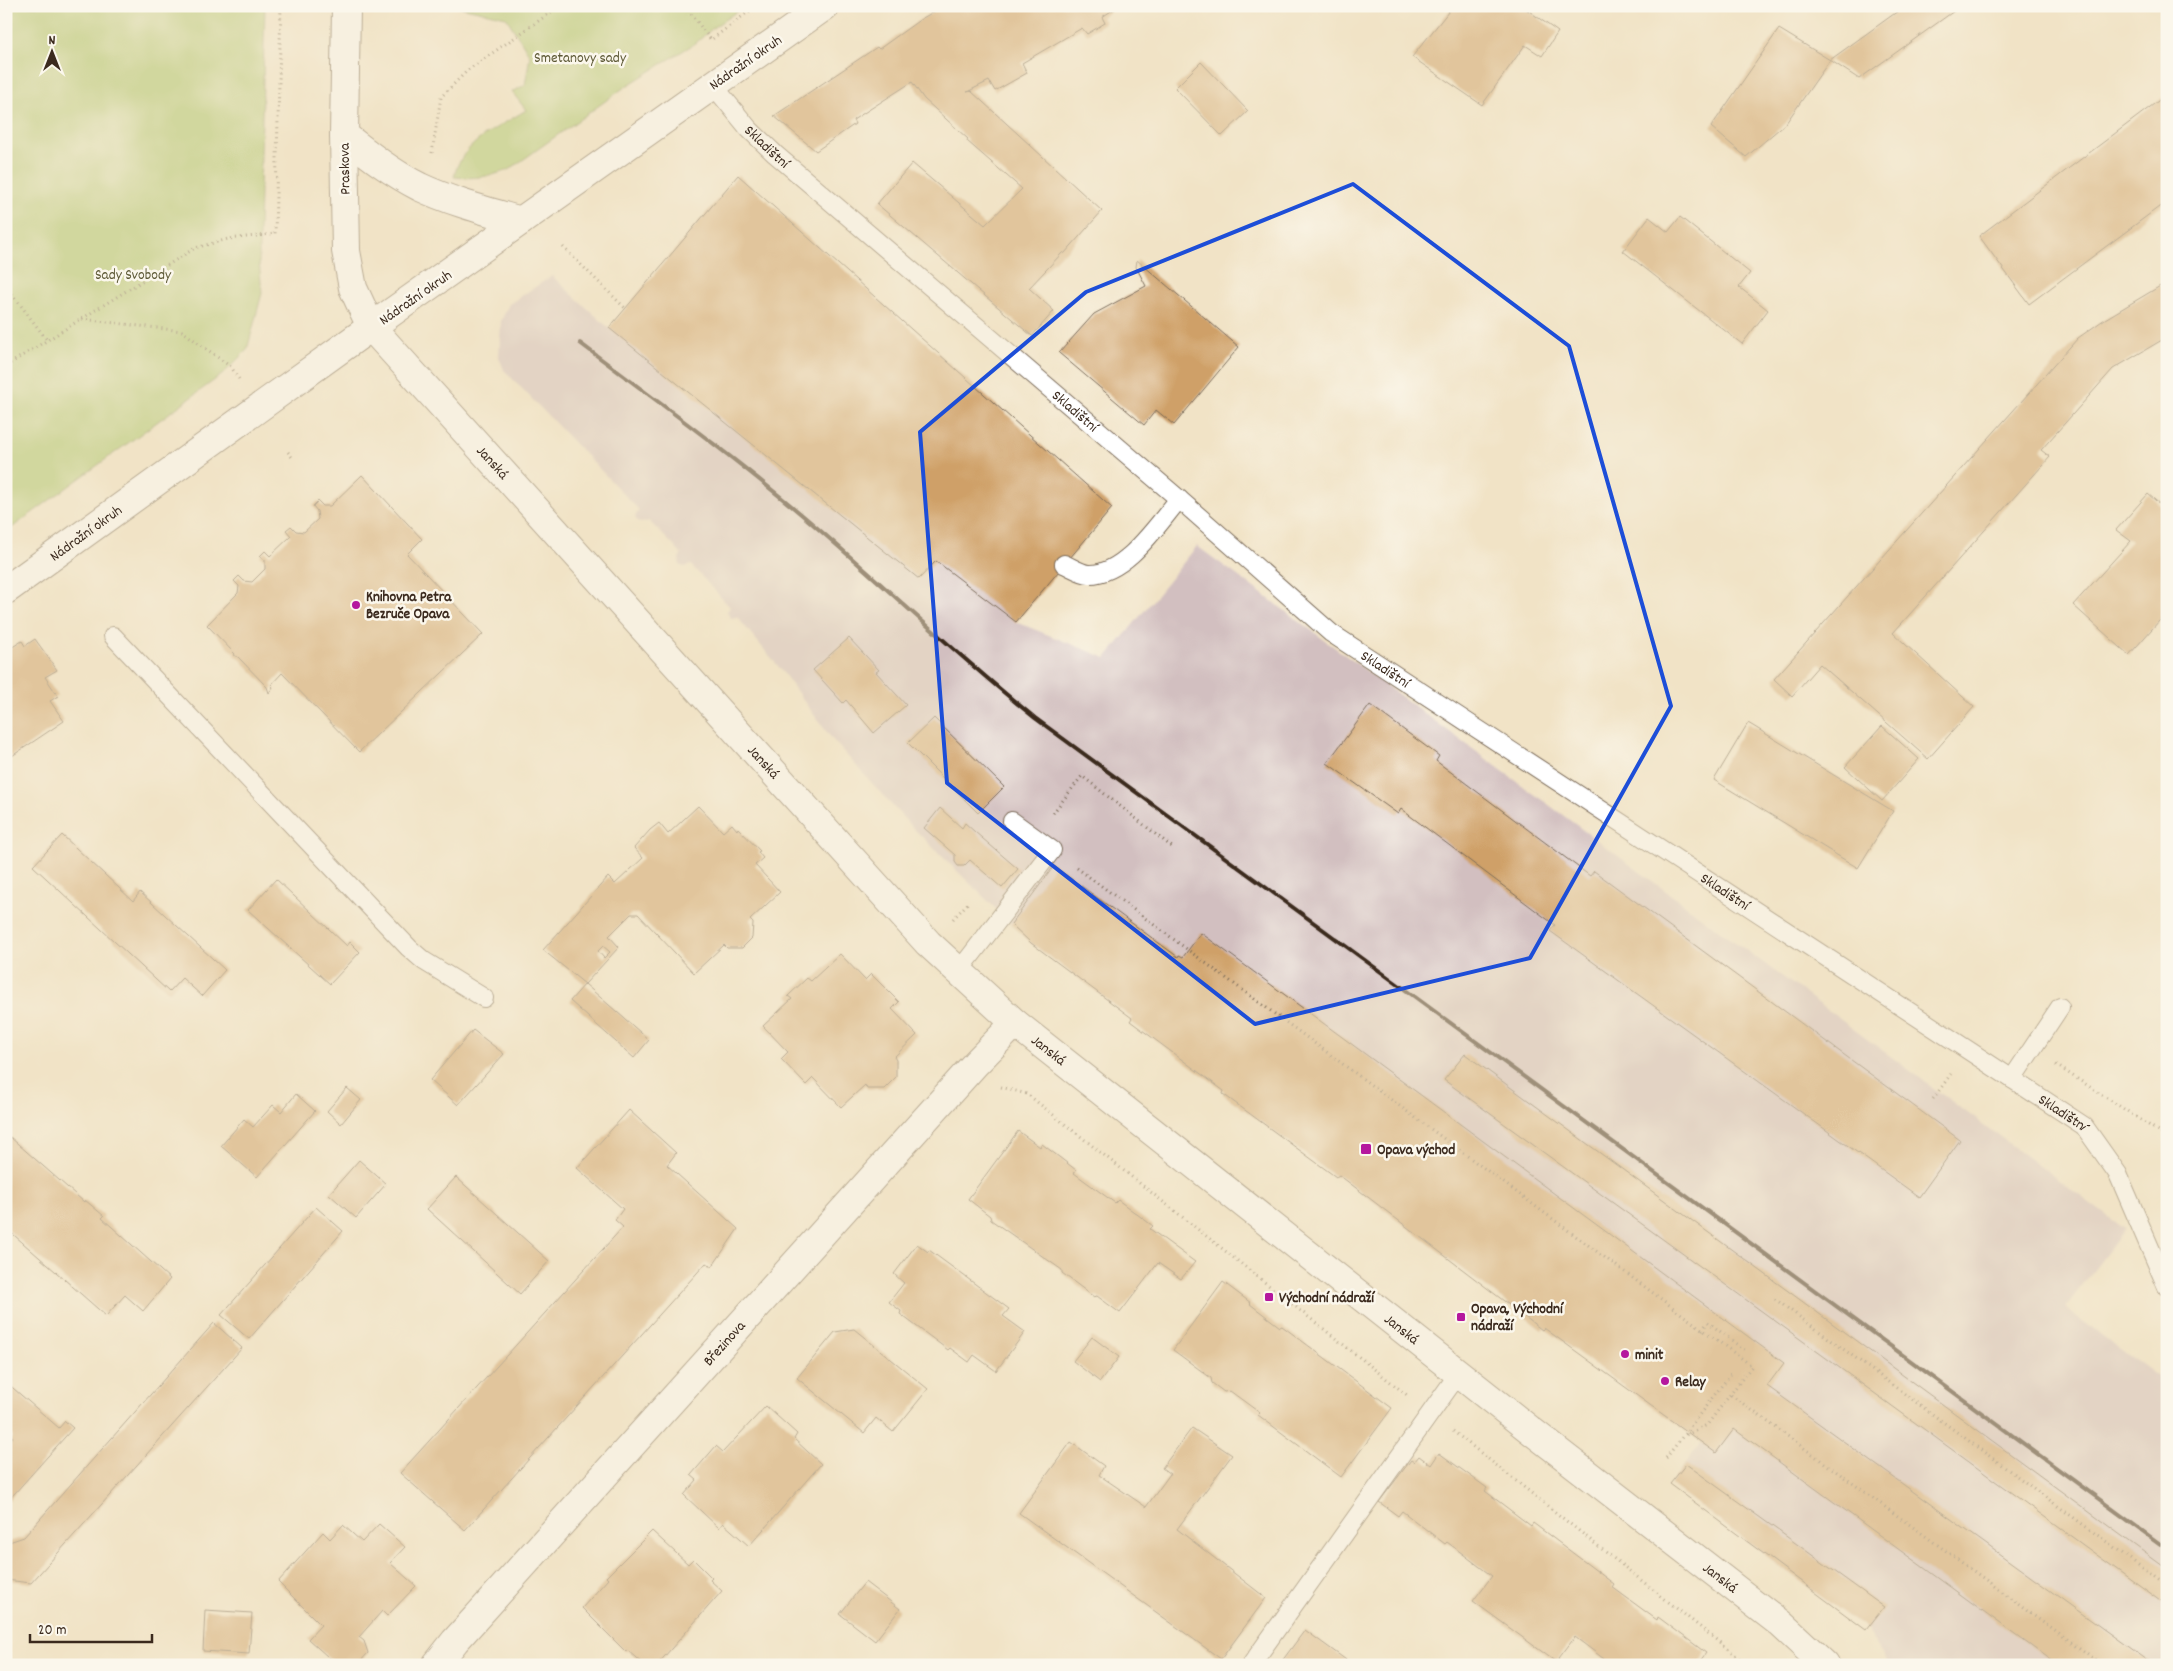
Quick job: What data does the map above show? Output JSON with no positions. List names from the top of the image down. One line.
{"streets":{"main road":["Nádražní okruh","Praskova","Janská","Březinova"],"lane":["Skladištní"]},"crossings":[["Nádražní okruh","Skladištní"],["Nádražní okruh","Praskova"],["Nádražní okruh","Janská"],["Praskova","Janská"],["Janská","Březinova"]],"parks":["Smetanovy sady","Sady Svobody"],"places":{"other":["Knihovna Petra Bezruče Opava","minit","Relay"],"transit":["Opava východ","Východní nádraží","Opava, Východní nádraží"]},"scale_bar":"20 m","north":"top"}
